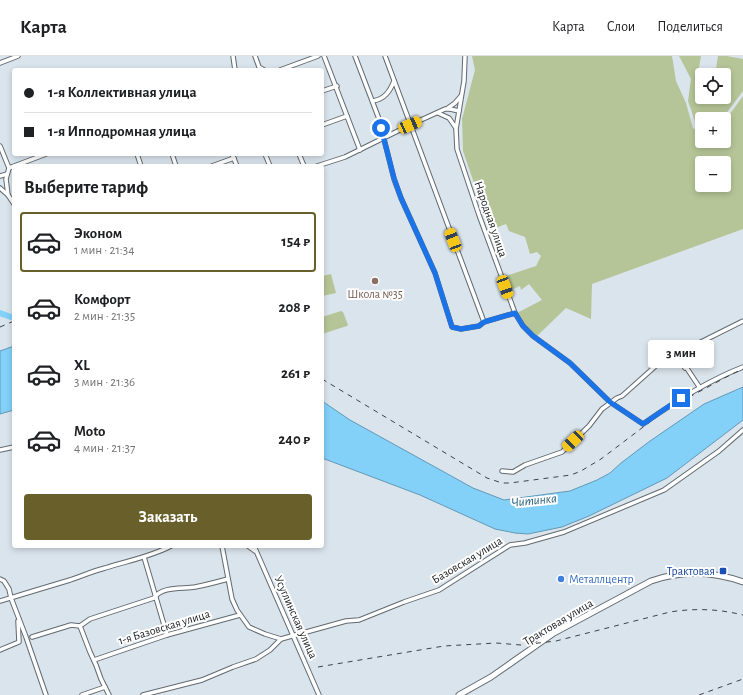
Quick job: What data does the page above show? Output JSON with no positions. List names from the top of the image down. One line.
{"streets":{"main road":["Трактовая улица"],"street":["Народная улица","Базовская улица","Усуглинская улица","1-я Базовская улица"]},"crossings":[["Базовская улица","Усуглинская улица"]],"water":["Читинка"],"places":{"other":["Школа №35","Металлцентр"],"transit":["Трактовая"]},"page":{"header":"Карта","nav":["Карта","Слои","Поделиться"],"map_buttons":["+","−"],"banner":["1-я Коллективная улица","1-я Ипподромная улица"],"heading":"Выберите тариф","list":[{"name":"Эконом","note":"1 мин · 21:34","value":"154 ₽"},{"name":"Комфорт","note":"2 мин · 21:35","value":"208 ₽"},{"name":"XL","note":"3 мин · 21:36","value":"261 ₽"},{"name":"Moto","note":"4 мин · 21:37","value":"240 ₽"}],"bubble":"3 мин","buttons":"Заказать"}}
